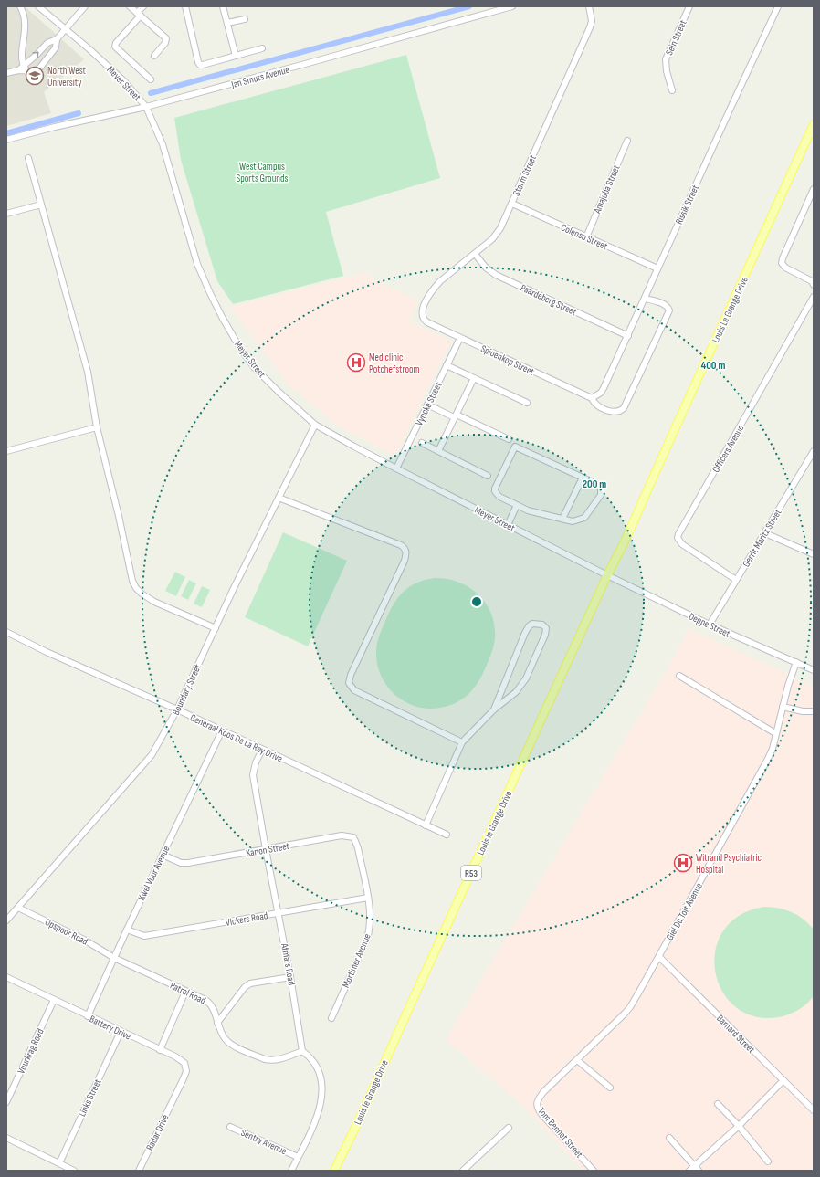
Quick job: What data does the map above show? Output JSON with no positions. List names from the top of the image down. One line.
{"streets":{"main road":["Louis Le Grange Drive","Louis le Grange Drive","R53"],"street":["Sein Street","Jan Smuts Avenue","Meyer Street","Storm Street","Amajuba Street","Rissik Street","Colenso Street","Paardeberg Street","Spioenkop Street","Vyncke Street","Officers Avenue","Gerrit Maritz Street","Deppe Street","Boundary Street","Generaal Koos De La Rey Drive","Kanon Street","Kwel Vuur Avenue","Giel Du Toit Avenue","Vickers Road","Opspoor Road","Mortimer Avenue","Afmars Road","Patrol Road","Battery Drive","Barnard Street","Vuurkrag Road","Links Street","Radar Drive","Tom Bennet Street","Sentry Avenue"]},"crossings":[["Jan Smuts Avenue","Meyer Street"],["Meyer Street","Louis Le Grange Drive"],["Meyer Street","Vyncke Street"],["Meyer Street","Deppe Street"],["Meyer Street","Boundary Street"],["Meyer Street","Louis le Grange Drive"],["Storm Street","Colenso Street"],["Storm Street","Paardeberg Street"],["Storm Street","Spioenkop Street"],["Amajuba Street","Colenso Street"],["Rissik Street","Colenso Street"],["Rissik Street","Paardeberg Street"],["Rissik Street","Spioenkop Street"],["Louis Le Grange Drive","Deppe Street"],["Louis Le Grange Drive","Louis le Grange Drive"],["Spioenkop Street","Vyncke Street"],["Officers Avenue","Gerrit Maritz Street"],["Gerrit Maritz Street","Deppe Street"],["Deppe Street","Louis le Grange Drive"],["Deppe Street","Giel Du Toit Avenue"],["Boundary Street","Generaal Koos De La Rey Drive"],["Boundary Street","Opspoor Road"],["Generaal Koos De La Rey Drive","Kwel Vuur Avenue"],["Generaal Koos De La Rey Drive","Afmars Road"],["Kanon Street","Kwel Vuur Avenue"],["Kanon Street","Mortimer Avenue"],["Kanon Street","Afmars Road"],["Kwel Vuur Avenue","Vickers Road"],["Kwel Vuur Avenue","Opspoor Road"],["Kwel Vuur Avenue","Patrol Road"],["Kwel Vuur Avenue","Battery Drive"],["Giel Du Toit Avenue","Barnard Street"],["Giel Du Toit Avenue","Tom Bennet Street"],["Vickers Road","Mortimer Avenue"],["Vickers Road","Afmars Road"],["Opspoor Road","Patrol Road"],["Afmars Road","Patrol Road"],["Battery Drive","Vuurkrag Road"],["Battery Drive","Links Street"],["Battery Drive","Radar Drive"]],"parks":["West Campus Sports Grounds"],"places":{"school or university":["North West University"],"hospital":["Mediclinic Potchefstroom","Witrand Psychiatric Hospital"]},"rings":["400 m","200 m"]}
